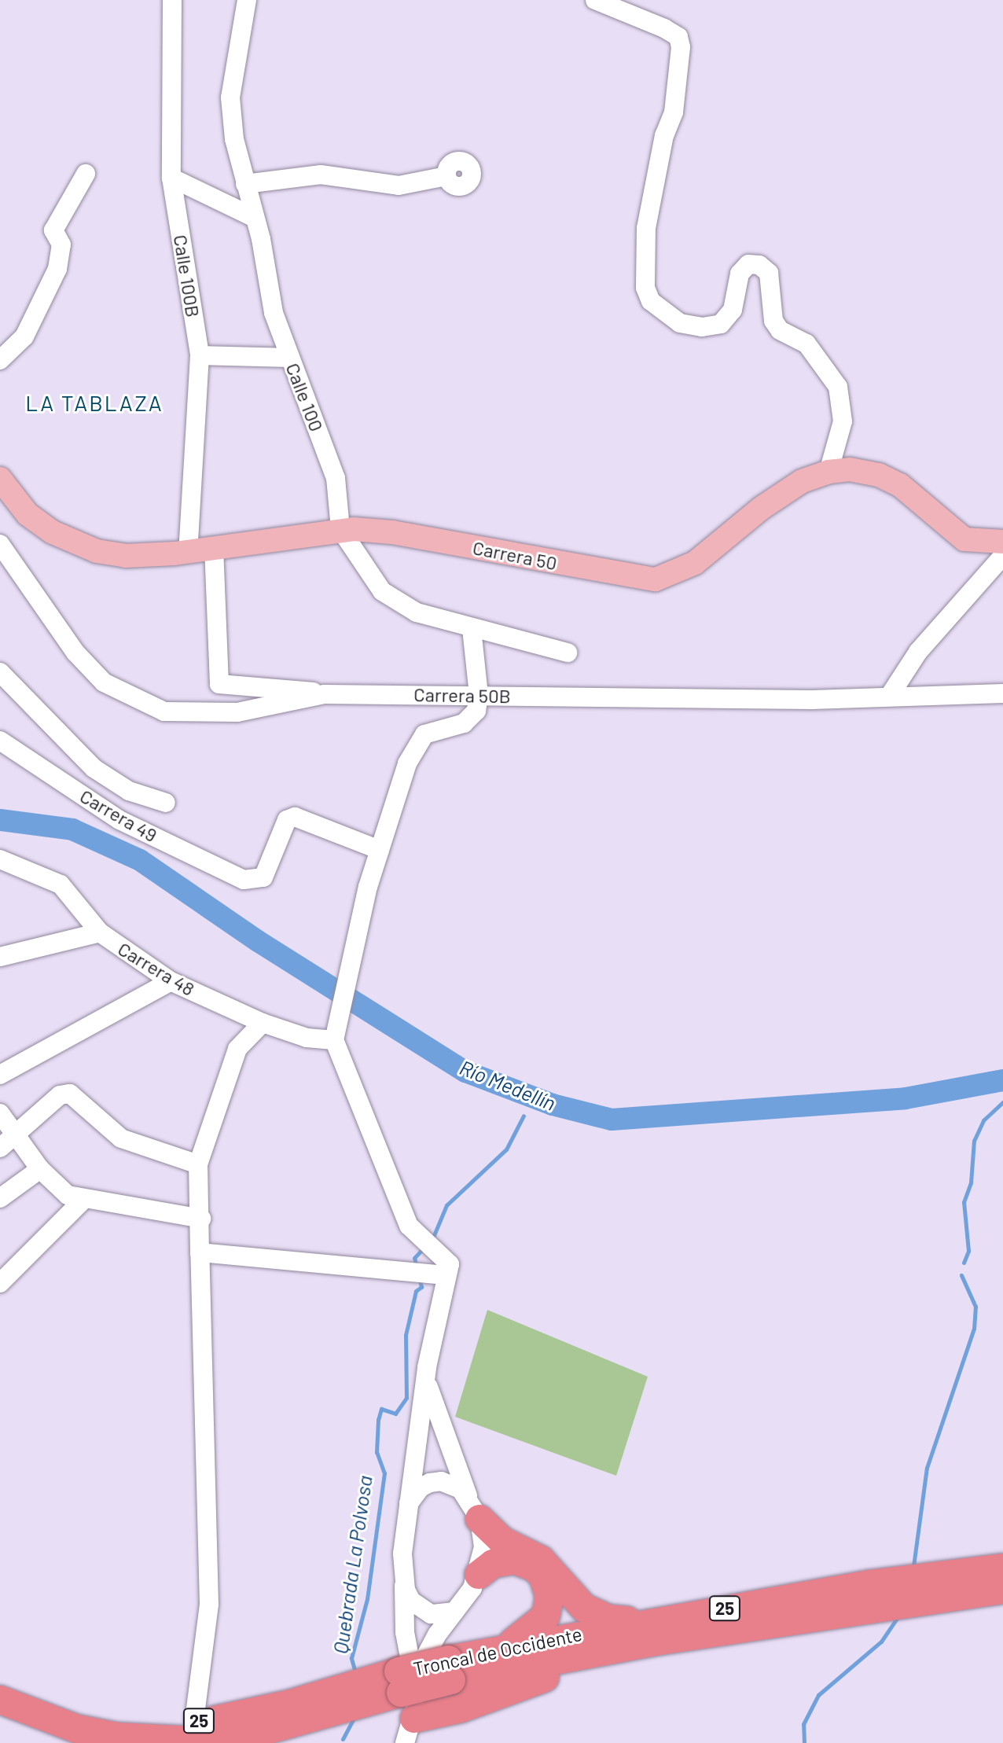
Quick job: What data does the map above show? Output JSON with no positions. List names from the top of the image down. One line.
{"streets":{"highway":["25","Troncal de Occidente"],"main road":["Carrera 50"],"street":["Calle 100B","Calle 100","Carrera 50B","Carrera 49","Carrera 48"]},"crossings":[["Calle 100B","Carrera 50"],["Calle 100","Carrera 50"]],"districts":["LA TABLAZA"],"water":["Río Medellín","Quebrada La Polvosa"]}
